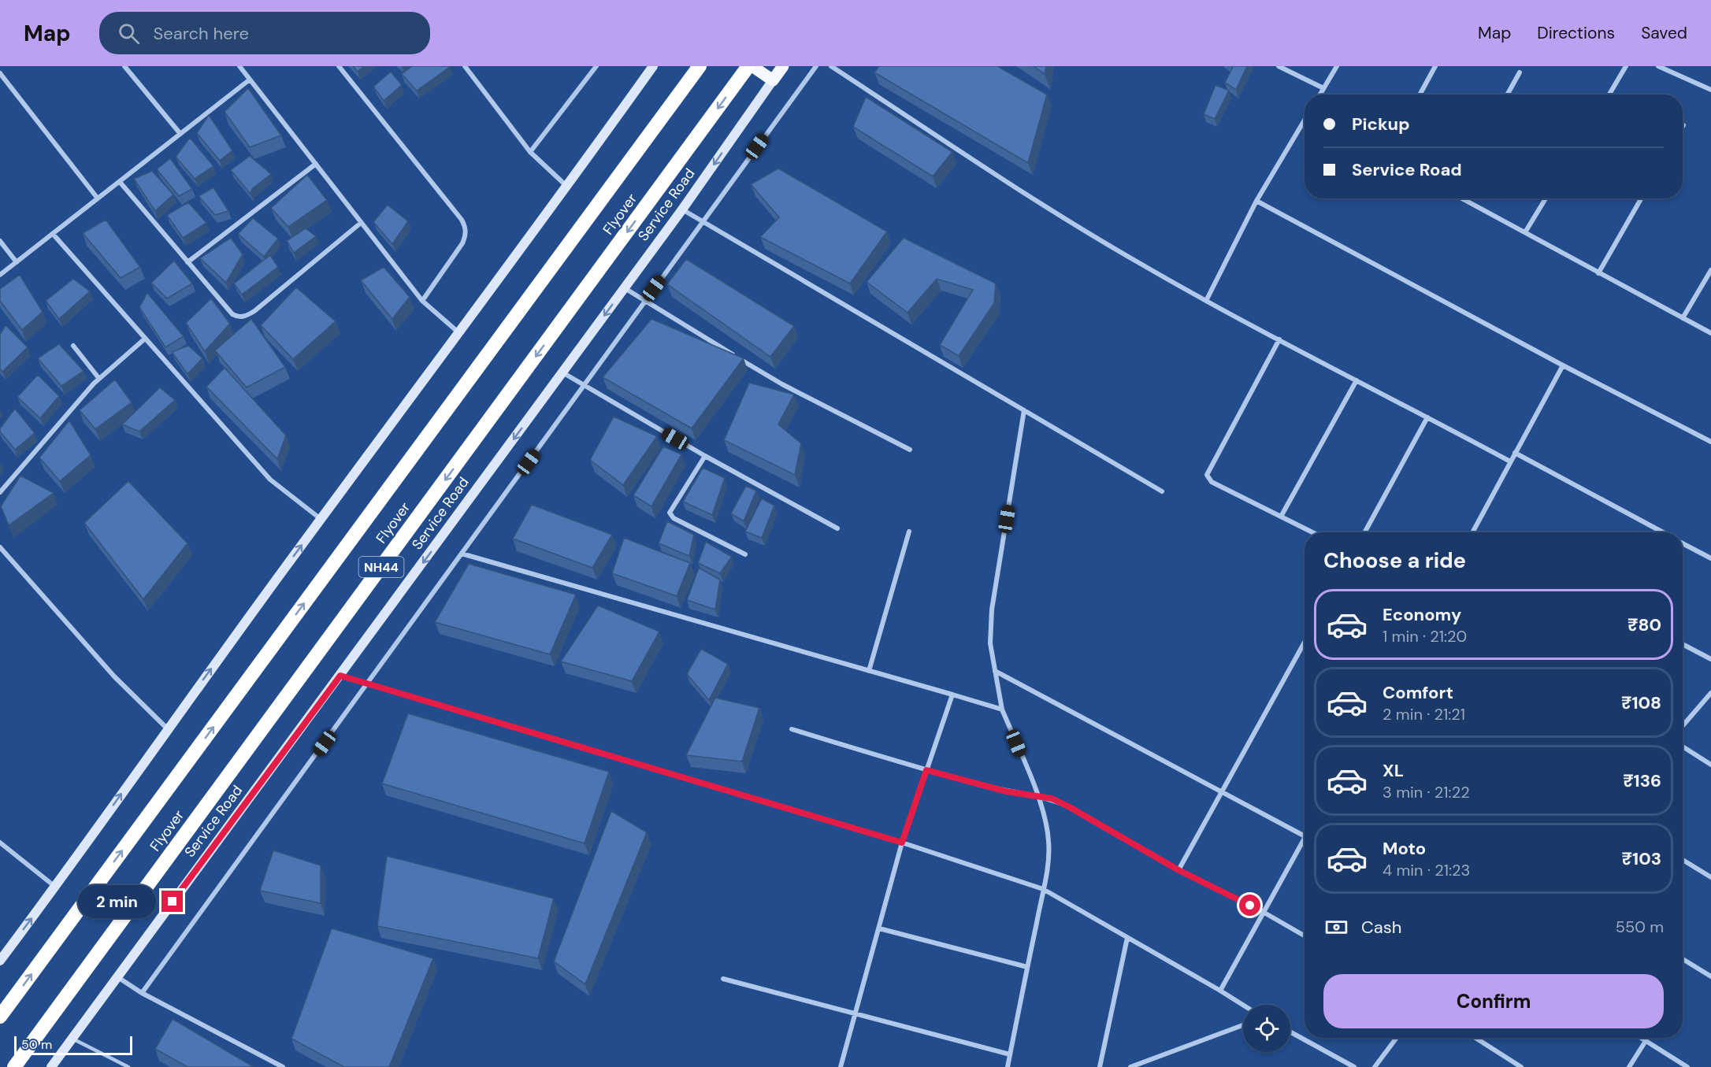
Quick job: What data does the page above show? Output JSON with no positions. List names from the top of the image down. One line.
{"streets":{"highway":["Flyover","NH44"],"main road":["Service Road"]},"one_way":["Service Road"],"scale_bar":"50 m","page":{"header":"Map","search":"Search here","nav":["Map","Directions","Saved"],"banner":["Pickup","Service Road"],"heading":"Choose a ride","list":[{"name":"Economy","note":"1 min · 21:20","value":"₹80"},{"name":"Comfort","note":"2 min · 21:21","value":"₹108"},{"name":"XL","note":"3 min · 21:22","value":"₹136"},{"name":"Moto","note":"4 min · 21:23","value":"₹103"}],"bubble":"2 min","pay":["Cash","550 m"],"buttons":"Confirm","scale":"50 m"}}
